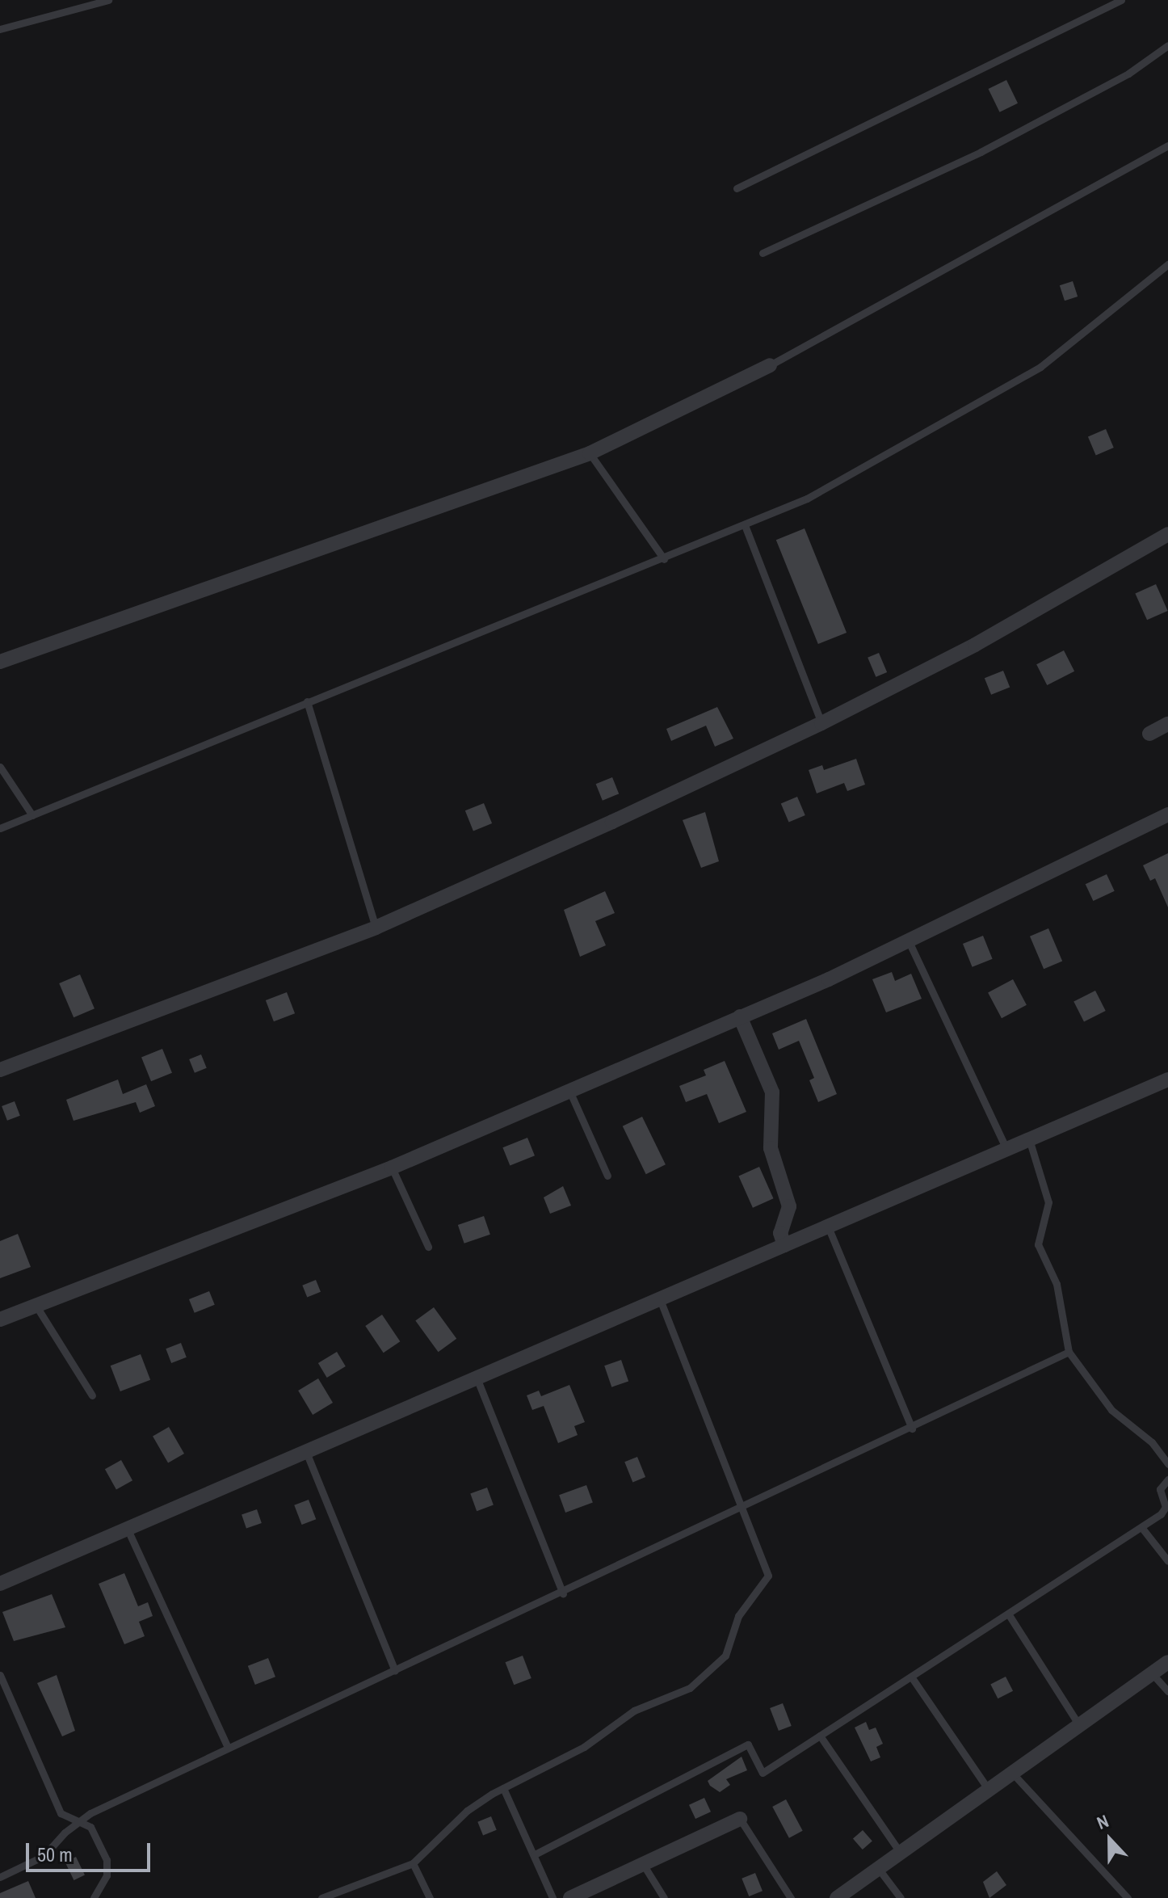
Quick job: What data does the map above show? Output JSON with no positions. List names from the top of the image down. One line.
{"scale_bar":"50 m","north":"top"}
